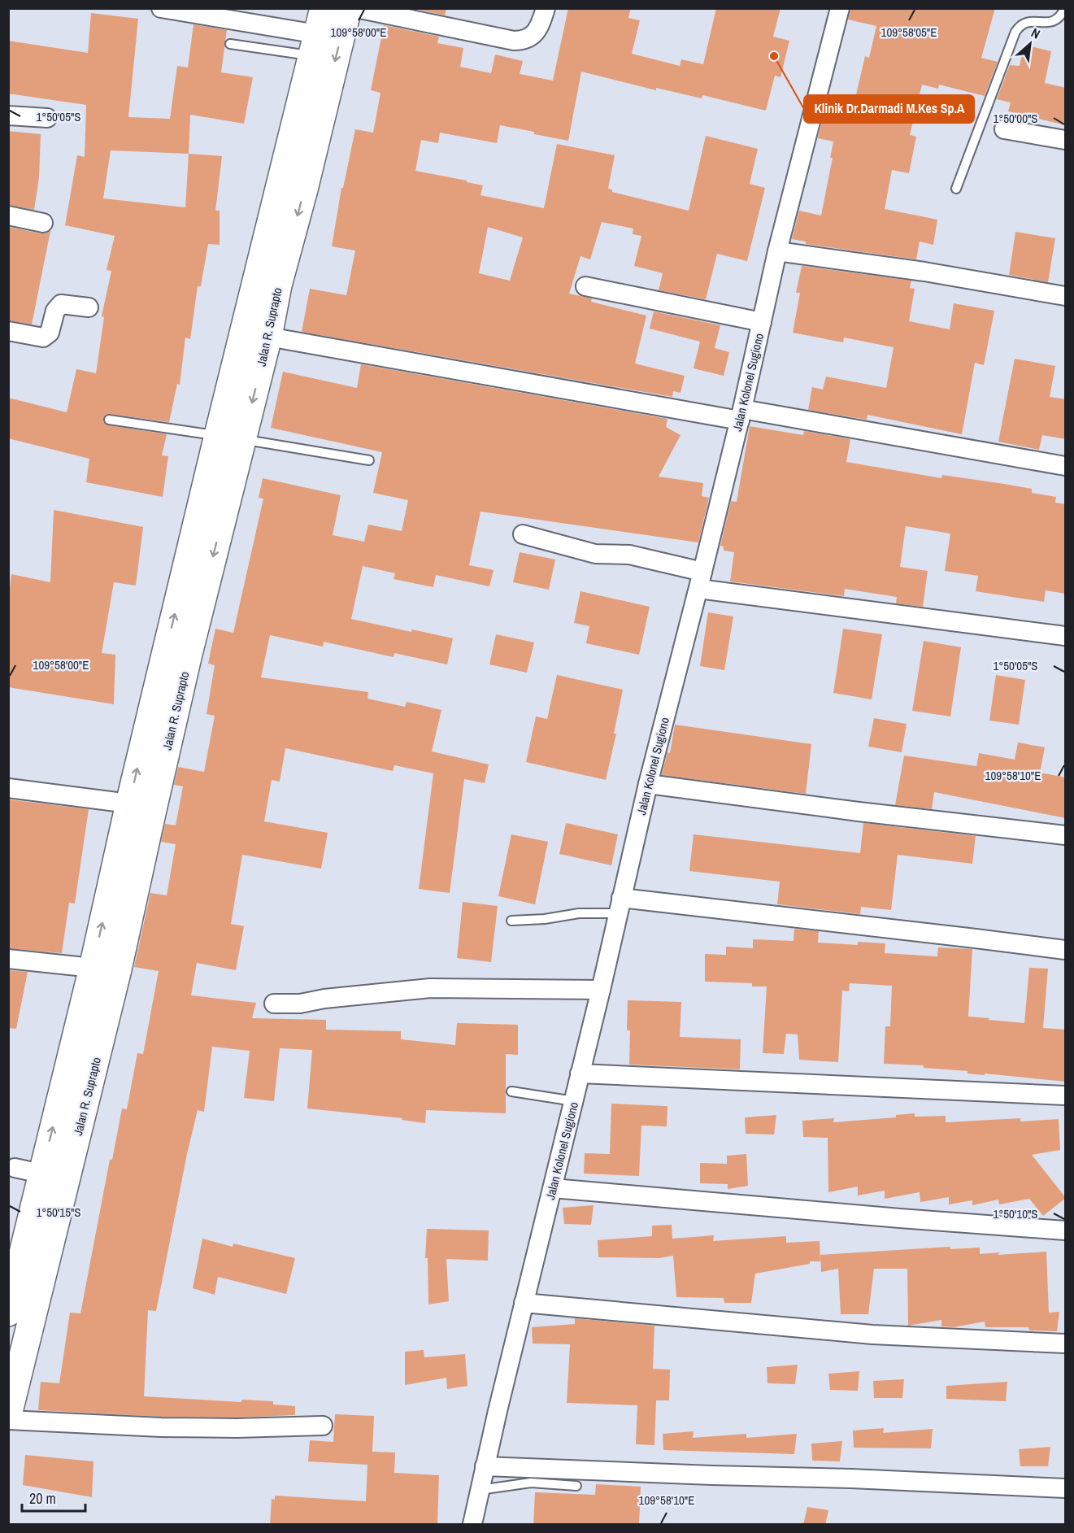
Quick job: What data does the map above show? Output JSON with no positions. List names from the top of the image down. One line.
{"streets":{"highway":["Jalan R. Suprapto"],"street":["Jalan Kolonel Sugiono"]},"places":["Klinik Dr.Darmadi M.Kes Sp.A"],"scale_bar":"20 m","north":"top right","coordinates":["109°58'00\"E","109°58'05\"E","1°50'05\"S","1°50'00\"S","109°58'10\"E","1°50'15\"S","1°50'10\"S"]}
